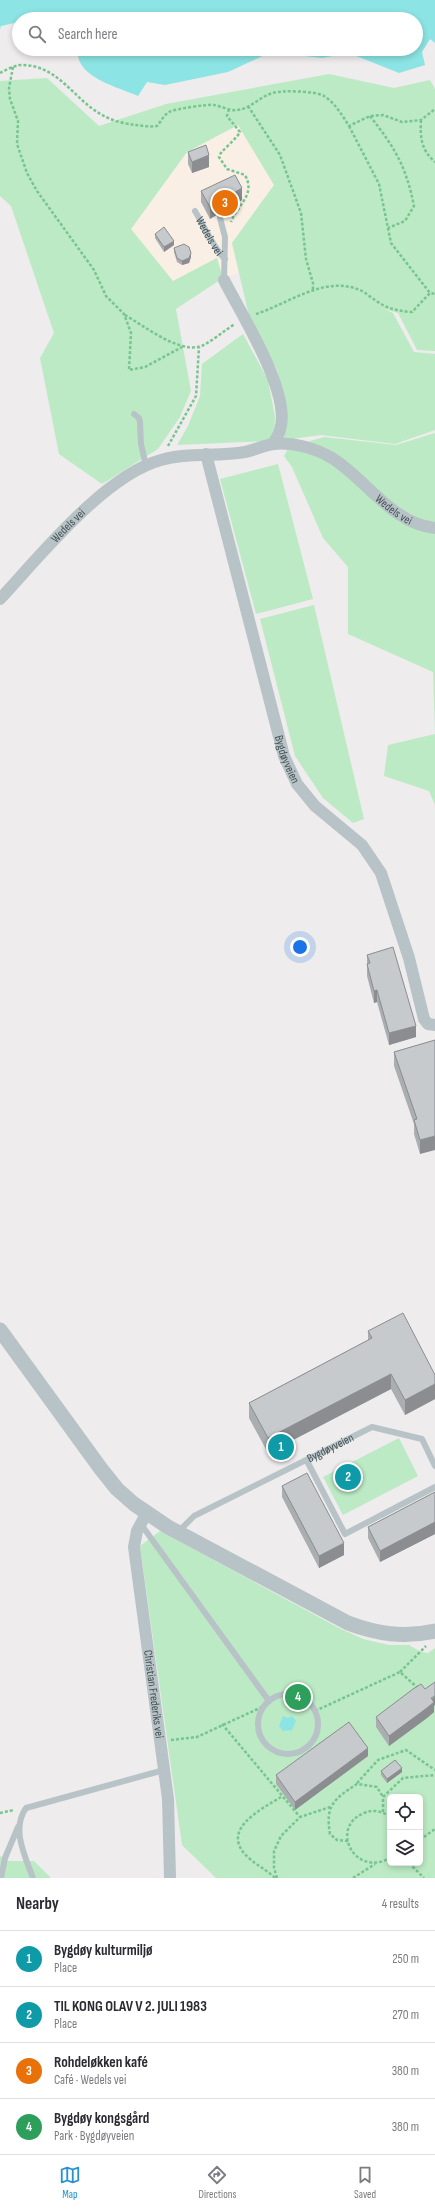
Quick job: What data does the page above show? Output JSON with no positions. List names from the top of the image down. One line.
{"streets":{"street":["Wedels vei","Bygdøyveien","Christian Frederiks vei"]},"crossings":[["Wedels vei","Bygdøyveien"]],"page":{"search":"Search here","pins":["3","1","2","4"],"heading":["Nearby","4 results"],"list":[{"mark":"1","name":"Bygdøy kulturmiljø","note":"Place","value":"250 m"},{"mark":"2","name":"TIL KONG OLAV V 2. JULI 1983","note":"Place","value":"270 m"},{"mark":"3","name":"Rohdeløkken kafé","note":"Café · Wedels vei","value":"380 m"},{"mark":"4","name":"Bygdøy kongsgård","note":"Park · Bygdøyveien","value":"380 m"}],"nav":["Map","Directions","Saved"]}}
